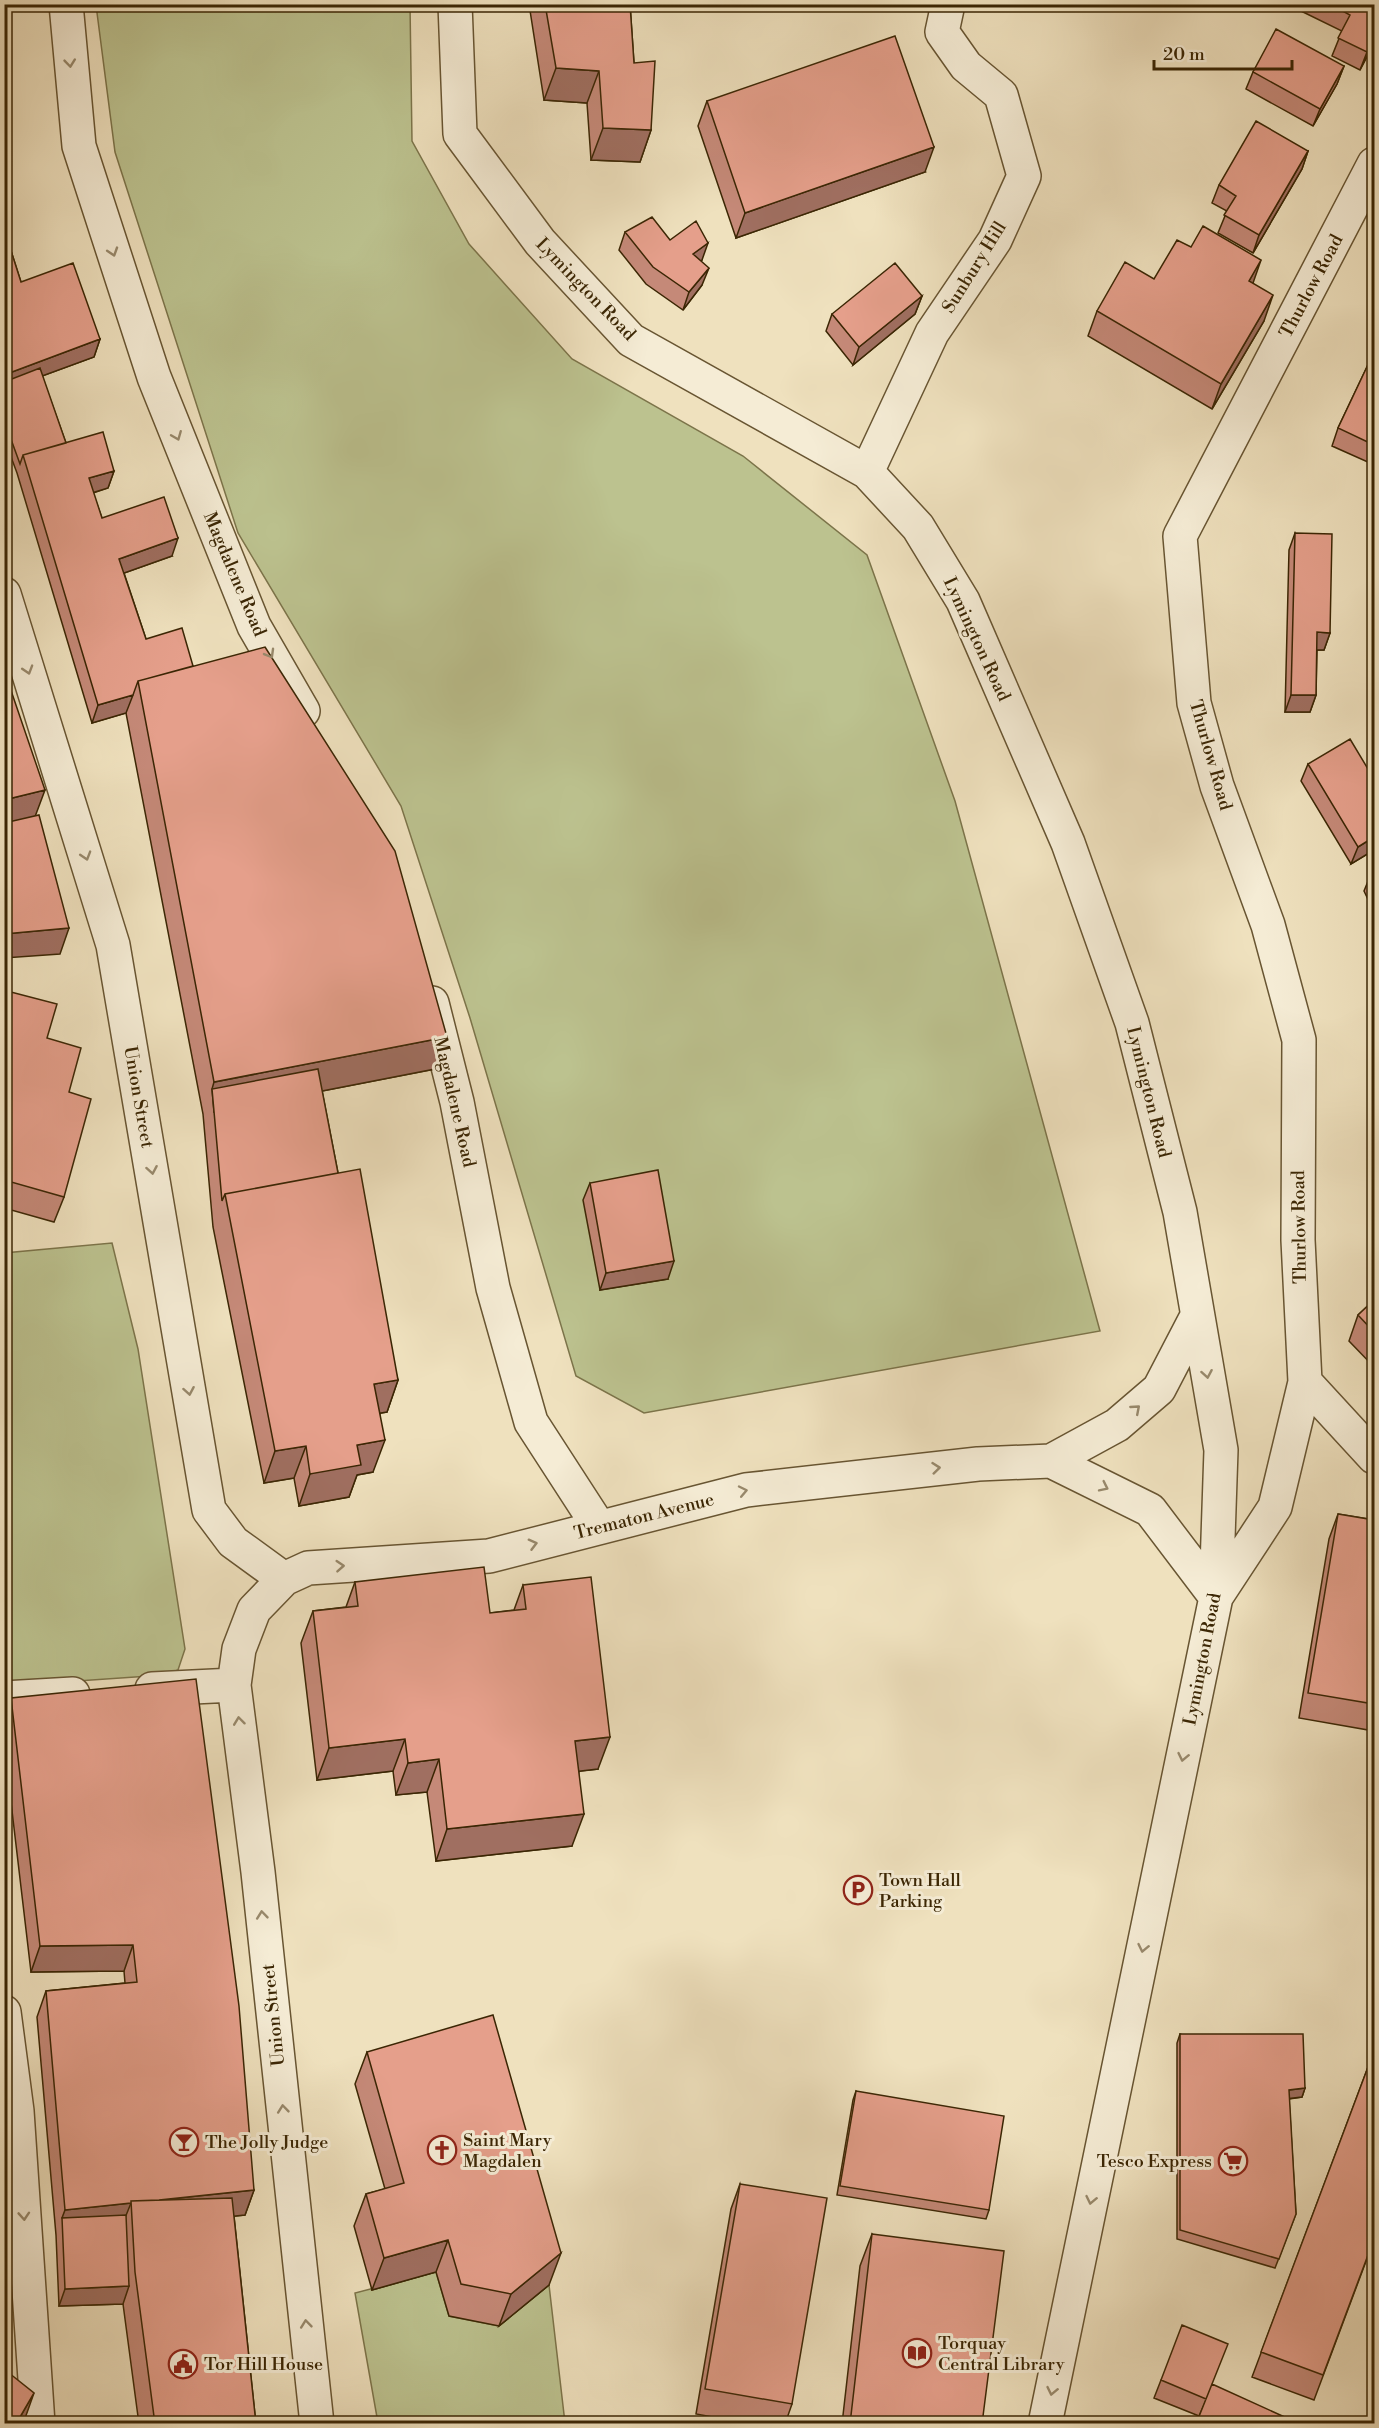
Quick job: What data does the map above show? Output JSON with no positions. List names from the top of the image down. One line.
{"streets":{"street":["Sunbury Hill","Thurlow Road","Lymington Road","Magdalene Road","Union Street","Trematon Avenue"]},"crossings":[["Sunbury Hill","Lymington Road"],["Thurlow Road","Lymington Road"],["Thurlow Road","Trematon Avenue"],["Lymington Road","Trematon Avenue"],["Magdalene Road","Trematon Avenue"],["Union Street","Trematon Avenue"]],"one_way":["Lymington Road","Magdalene Road","Trematon Avenue"],"places":{"parking":["Town Hall Parking"],"bar":["The Jolly Judge"],"church":["Saint Mary Magdalen"],"supermarket":["Tesco Express"],"library":["Torquay Central Library"],"public building":["Tor Hill House"]},"scale_bar":"20 m"}
